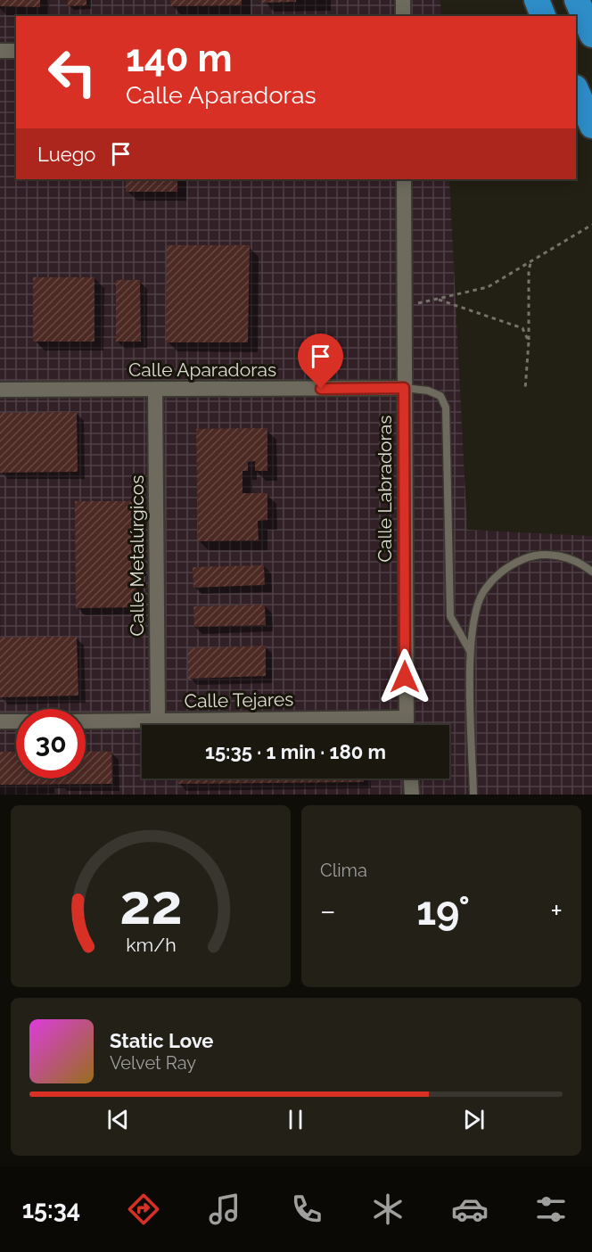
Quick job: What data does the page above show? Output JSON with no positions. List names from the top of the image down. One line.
{"streets":{"street":["Calle Aparadoras","Calle Labradoras","Calle Metalúrgicos","Calle Tejares"]},"crossings":[["Calle Aparadoras","Calle Labradoras"],["Calle Aparadoras","Calle Metalúrgicos"],["Calle Labradoras","Calle Tejares"],["Calle Metalúrgicos","Calle Tejares"]],"page":{"turn":["140 m","Calle Aparadoras"],"then":"Luego","limit":"30","trip":"15:35 · 1 min · 180 m","tile":"Clima","heat":["−","19°","+"],"song":["Static Love","Velvet Ray"],"tabs":"15:34","gauge":["22","km/h"]}}
